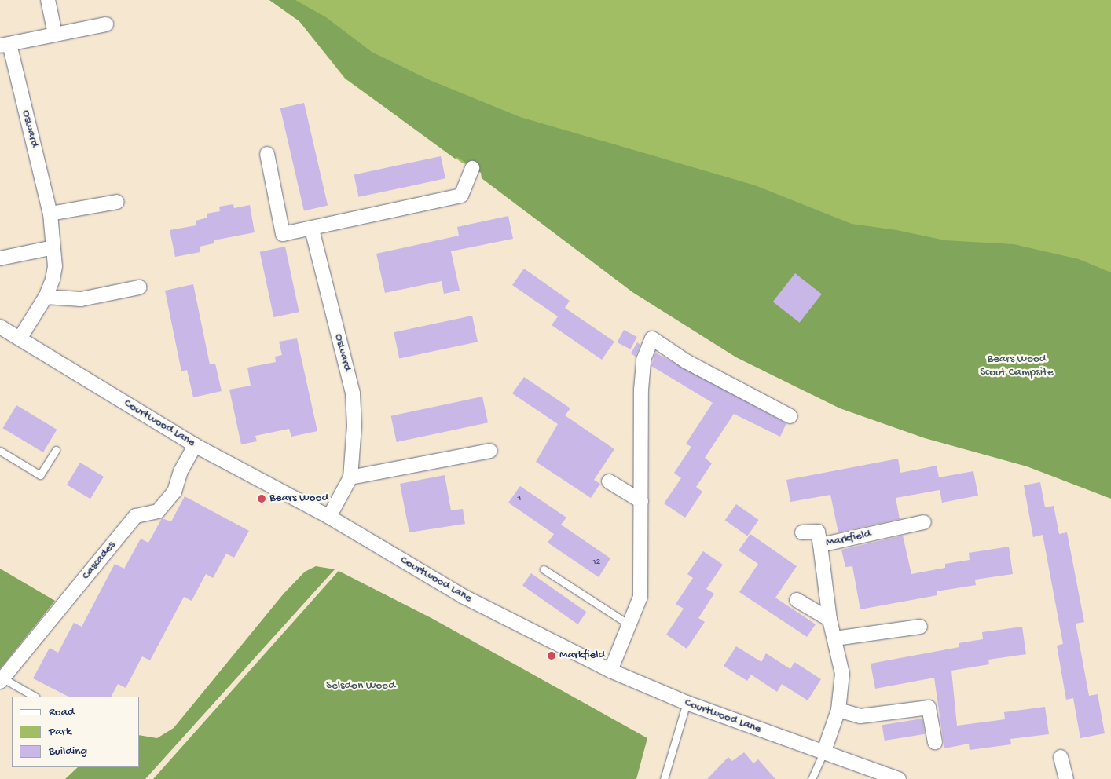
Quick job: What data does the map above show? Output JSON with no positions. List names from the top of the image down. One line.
{"streets":{"street":["Osward","Courtwood Lane","Markfield","Cascades"]},"crossings":[["Osward","Courtwood Lane"],["Courtwood Lane","Markfield"],["Courtwood Lane","Cascades"]],"parks":["Bears Wood Scout Campsite","Selsdon Wood"],"places":["Bears Wood","Markfield"],"house_numbers":["1","12"],"legend":["Road","Park","Building"]}
